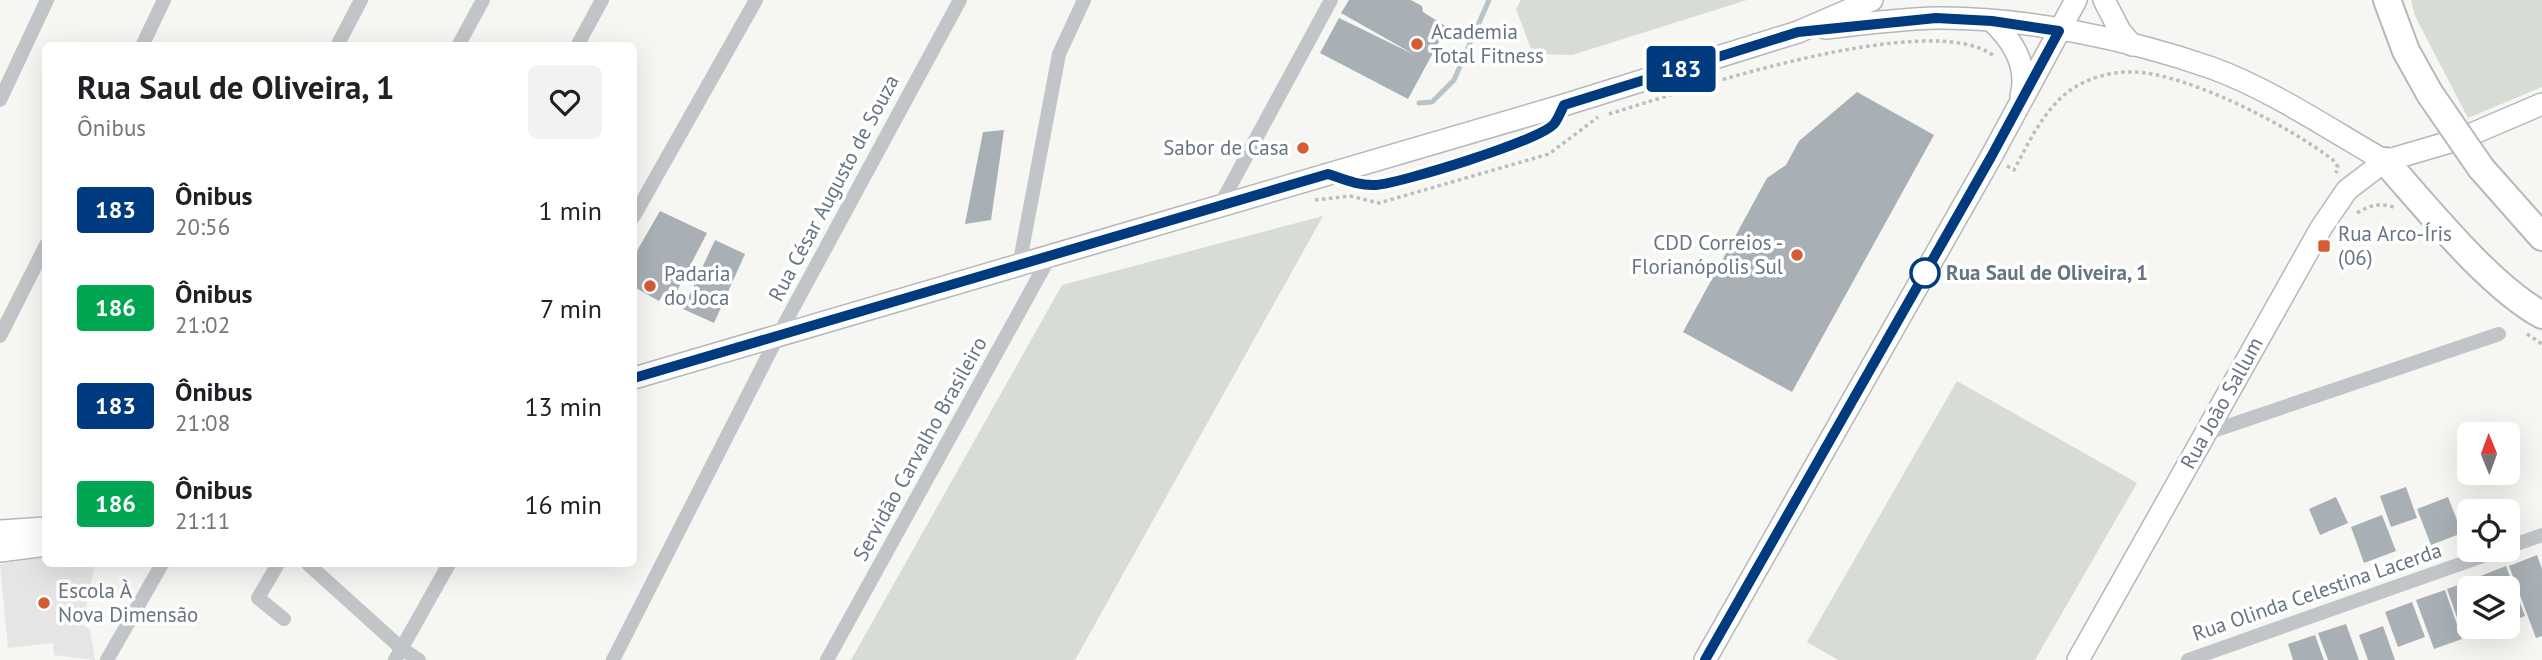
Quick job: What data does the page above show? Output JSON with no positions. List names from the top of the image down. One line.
{"streets":{"street":["Rua César Augusto de Souza","Rua João Sallum","Servidão Carvalho Brasileiro","Rua Olinda Celestina Lacerda"]},"places":{"other":["Academia Total Fitness","Sabor de Casa","CDD Correios - Florianópolis Sul","Rua Saul de Oliveira, 1","Padaria do Joca","Escola À Nova Dimensão"],"transit":["Rua Arco-Íris (06)"]},"lines":["bus line 183"],"north":"top","page":{"on_map":"183","heading":["Rua Saul de Oliveira, 1","Ônibus"],"list":[{"mark":"183","name":"Ônibus","note":"20:56","value":"1 min"},{"mark":"186","name":"Ônibus","note":"21:02","value":"7 min"},{"mark":"183","name":"Ônibus","note":"21:08","value":"13 min"},{"mark":"186","name":"Ônibus","note":"21:11","value":"16 min"}]}}
